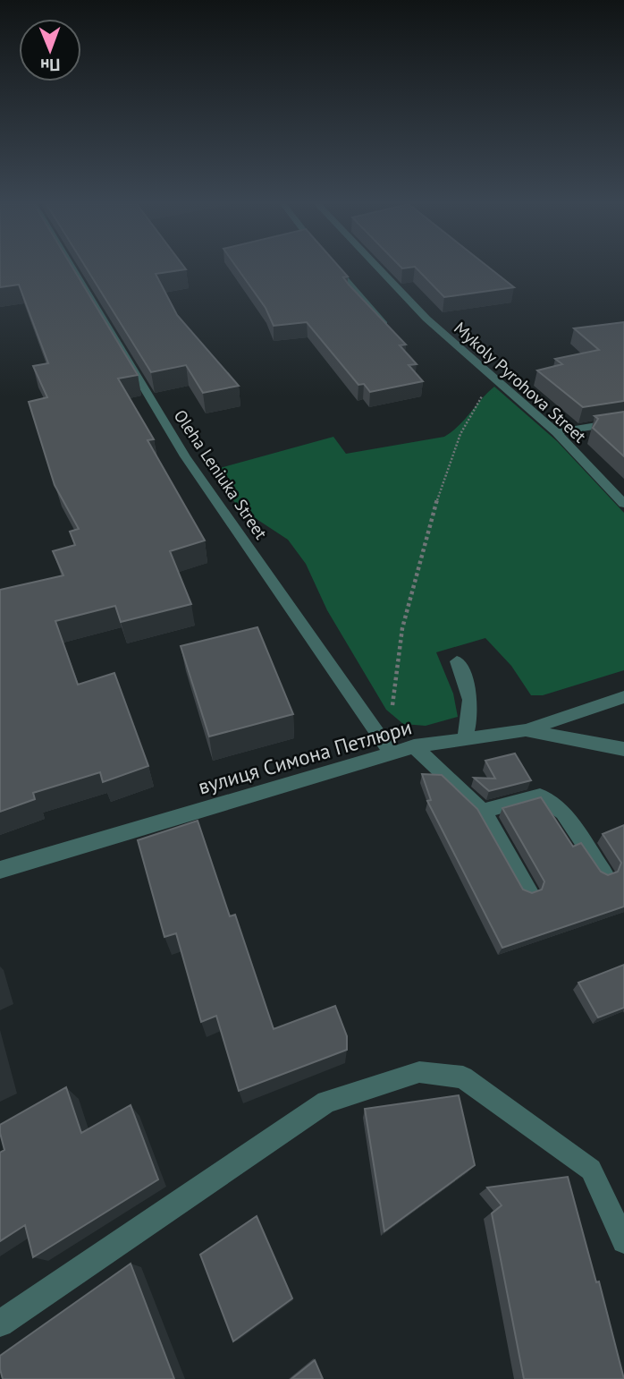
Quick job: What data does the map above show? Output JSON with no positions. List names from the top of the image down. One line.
{"streets":{"street":["Mykoly Pyrohova Street","Oleha Leniuka Street","вулиця Симона Петлюри"]},"crossings":[["Oleha Leniuka Street","вулиця Симона Петлюри"]],"north":"bottom"}
